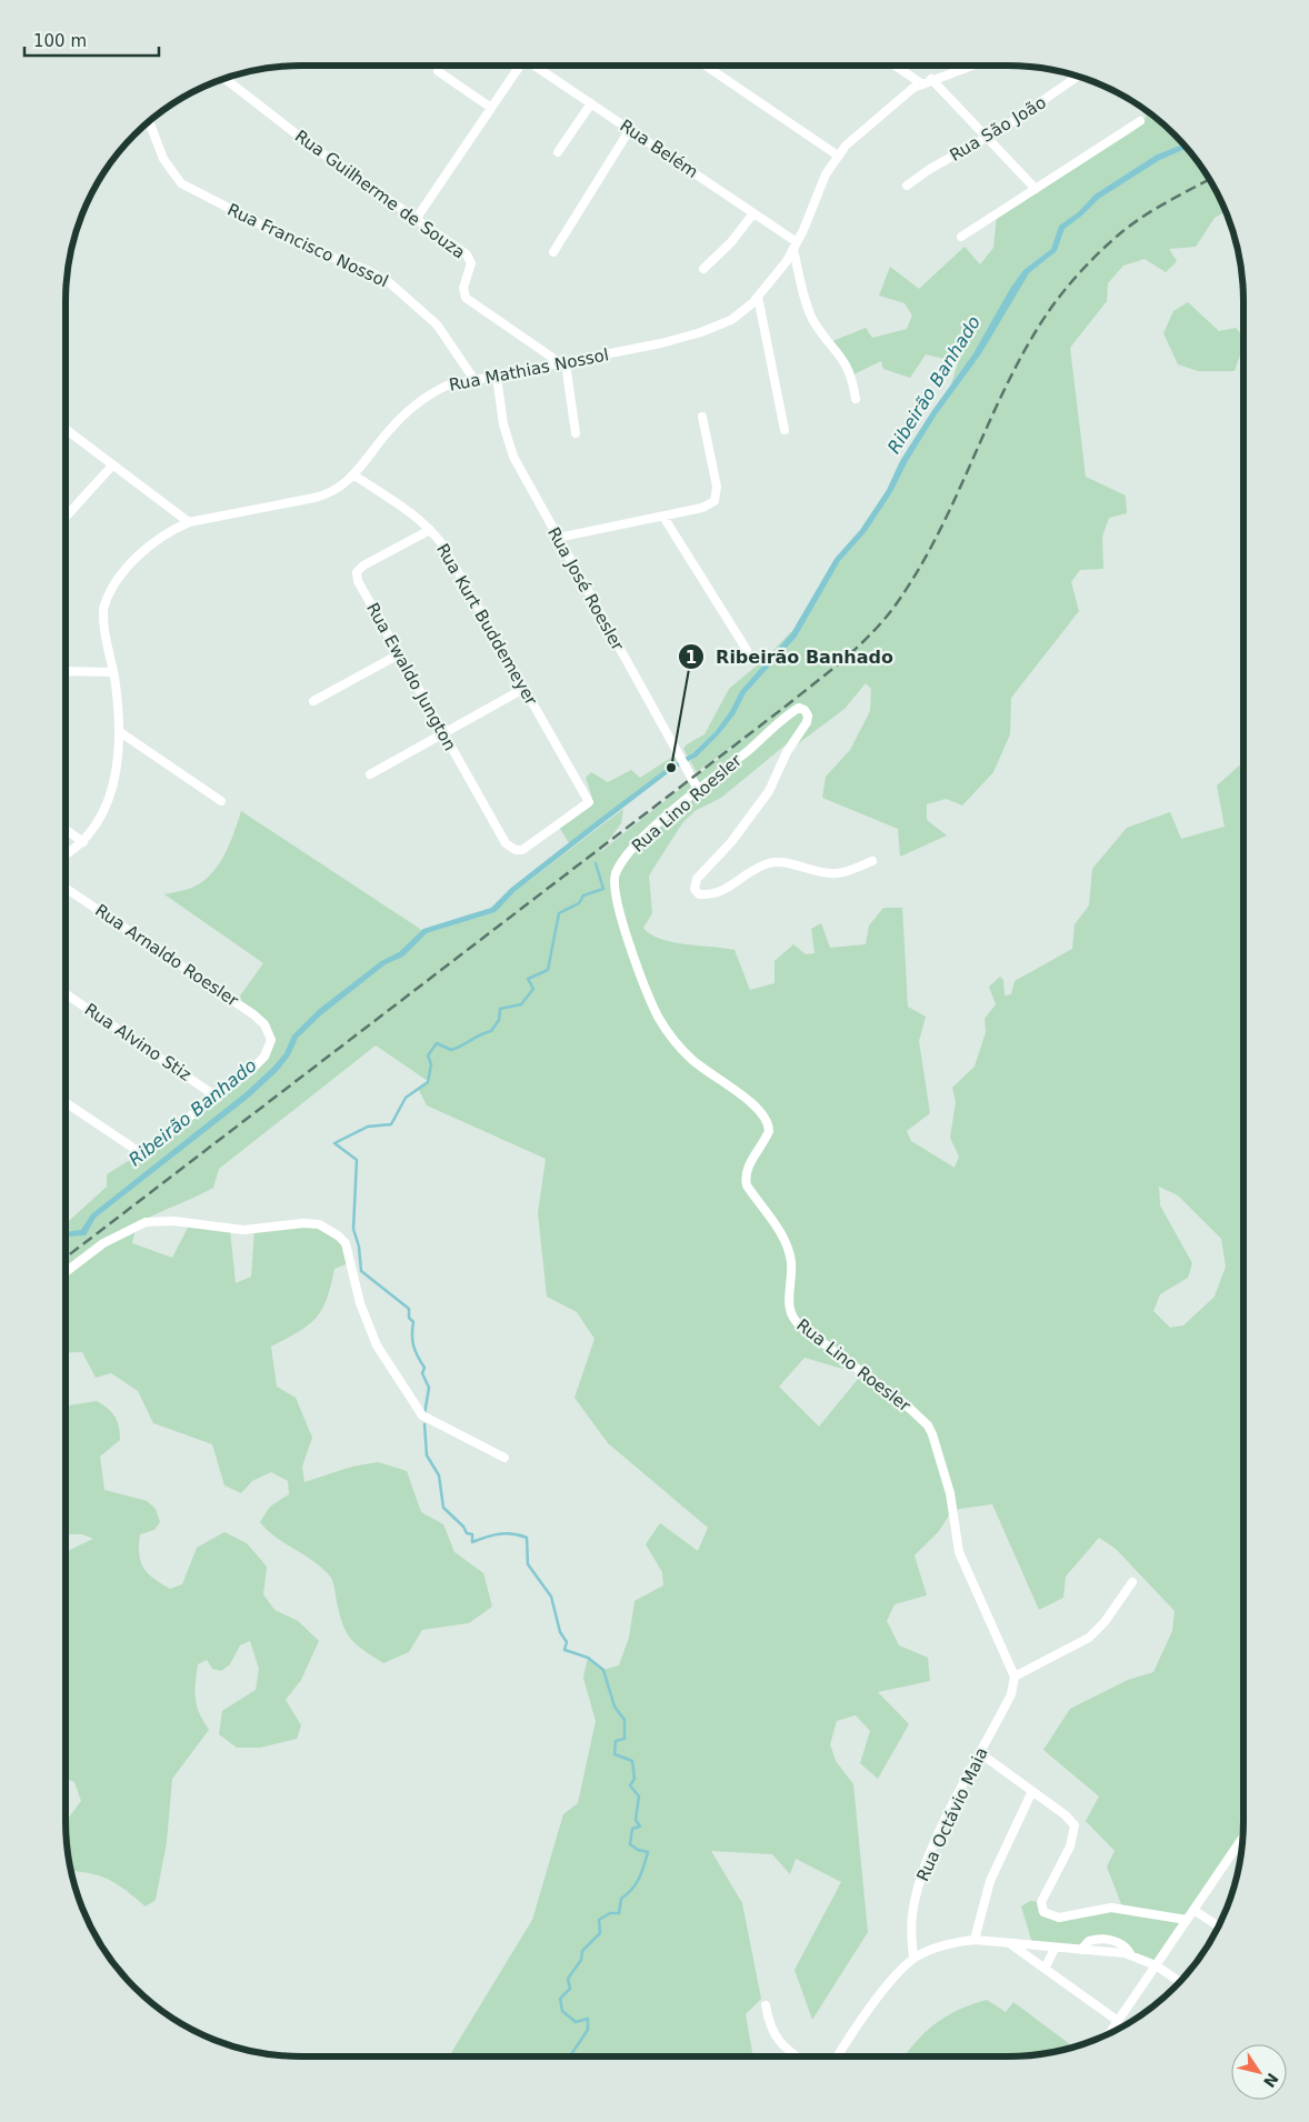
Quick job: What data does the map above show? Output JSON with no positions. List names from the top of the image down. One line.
{"streets":{"street":["Rua São João","Rua Belém","Rua Guilherme de Souza","Rua Francisco Nossol","Rua Mathias Nossol","Rua José Roesler","Rua Kurt Buddemeyer","Rua Ewaldo Jungton","Rua Lino Roesler","Rua Arnaldo Roesler","Rua Alvino Stiz","Rua Octávio Maia"]},"crossings":[["Rua Belém","Rua Mathias Nossol"],["Rua Guilherme de Souza","Rua Mathias Nossol"],["Rua Francisco Nossol","Rua Mathias Nossol"],["Rua Mathias Nossol","Rua José Roesler"],["Rua Mathias Nossol","Rua Kurt Buddemeyer"],["Rua José Roesler","Rua Lino Roesler"],["Rua Kurt Buddemeyer","Rua Ewaldo Jungton"],["Rua Lino Roesler","Rua Octávio Maia"],["Rua Arnaldo Roesler","Rua Alvino Stiz"]],"water":["Ribeirão Banhado"],"places":["Ribeirão Banhado"],"scale_bar":"100 m","north":"bottom right"}
